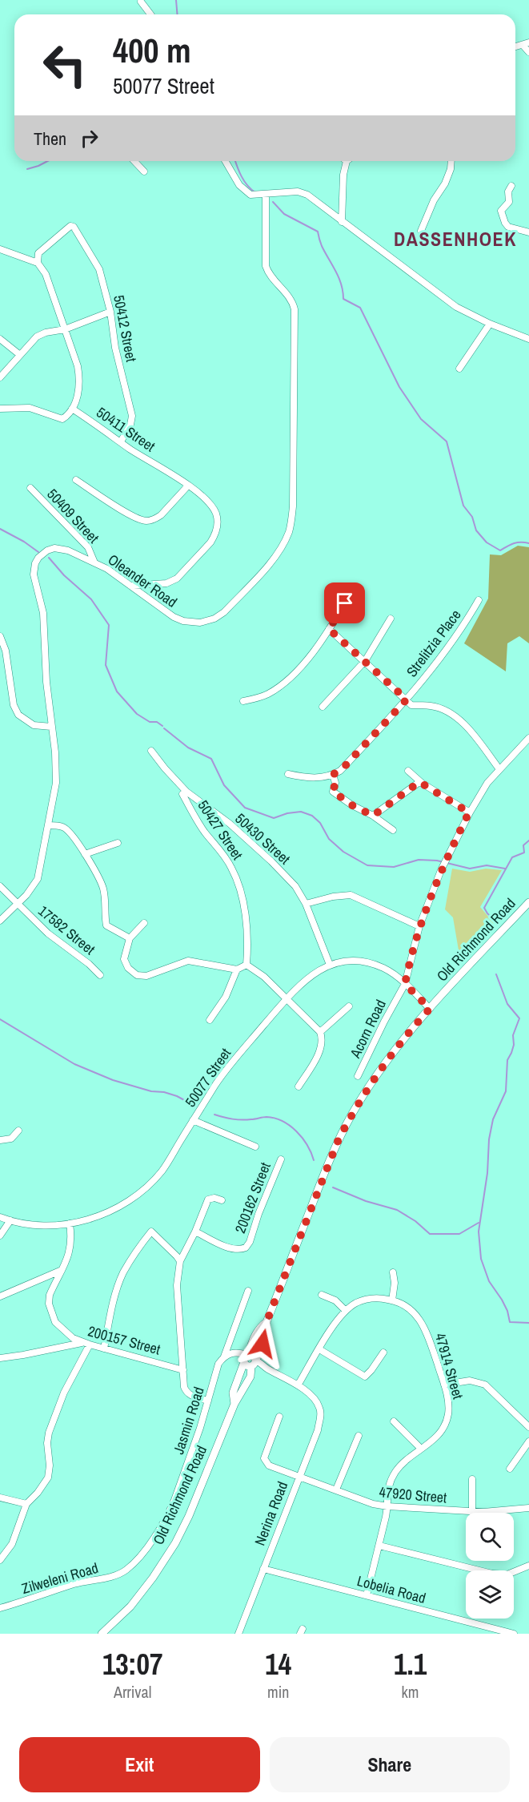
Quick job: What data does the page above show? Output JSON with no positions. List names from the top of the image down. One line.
{"streets":{"street":["50412 Street","50411 Street","50409 Street","Oleander Road","Strelitzia Place","50427 Street","50430 Street","17582 Street","Old Richmond Road","Acorn Road","50077 Street","200162 Street","200157 Street","47914 Street","Jasmin Road","47920 Street","Nerina Road","Zilweleni Road","Lobelia Road"]},"crossings":[["50412 Street","50411 Street"],["50411 Street","Oleander Road"],["50409 Street","Oleander Road"],["Oleander Road","17582 Street"],["Strelitzia Place","Acorn Road"],["50427 Street","50430 Street"],["50430 Street","50077 Street"],["Old Richmond Road","50077 Street"],["Acorn Road","50077 Street"],["50077 Street","200157 Street"],["47914 Street","47920 Street"],["47914 Street","Nerina Road"],["47914 Street","Lobelia Road"],["Jasmin Road","Zilweleni Road"],["47920 Street","Nerina Road"],["Nerina Road","Lobelia Road"]],"districts":["DASSENHOEK"],"page":{"turn":["400 m","50077 Street"],"then":"Then","eta":["13:07","Arrival","14","min","1.1","km"],"buttons":["Exit","Share"]}}
